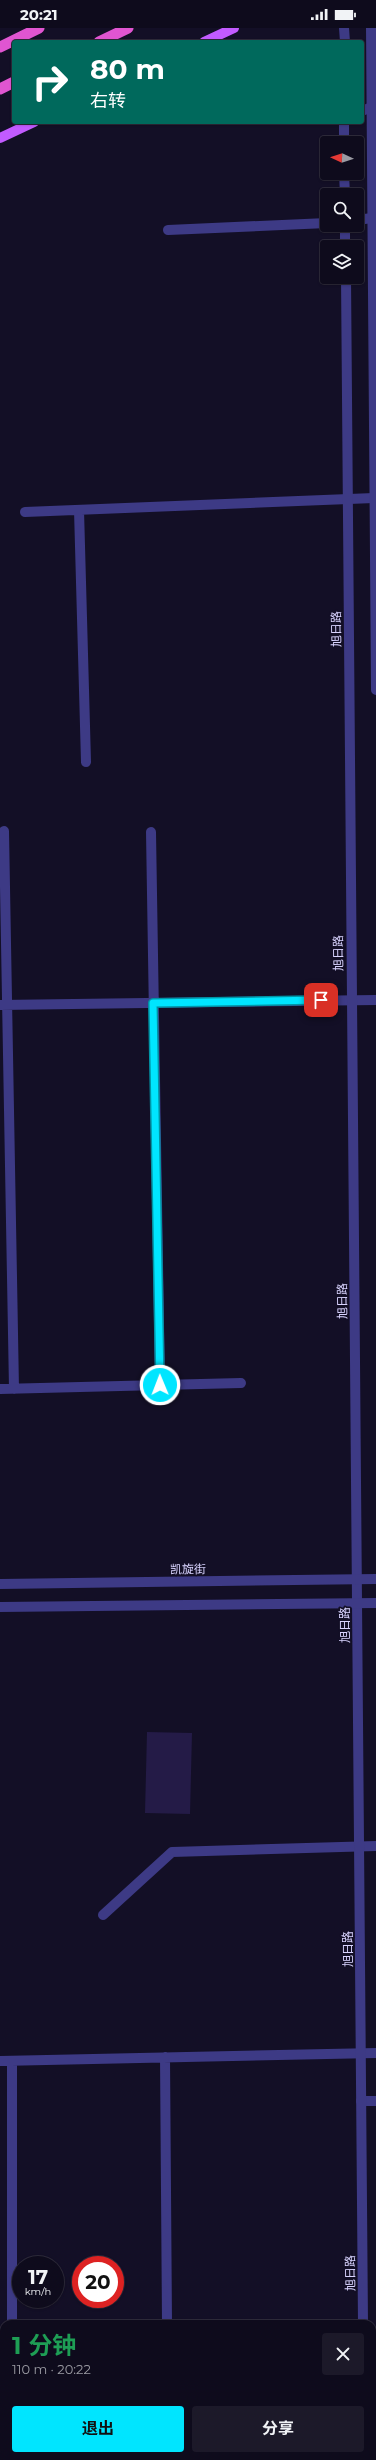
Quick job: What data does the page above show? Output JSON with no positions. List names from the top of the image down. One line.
{"streets":{"street":["旭日路","凯旋街"]},"crossings":[["旭日路","凯旋街"]],"north":"left","page":{"status":"20:21","turn":["80 m","右转"],"speed":"17 km/h","limit":"20","heading":["1 分钟","110 m · 20:22"],"buttons":["退出","分享"]}}
